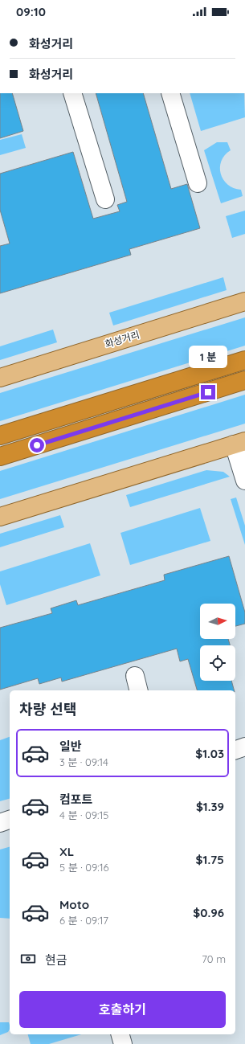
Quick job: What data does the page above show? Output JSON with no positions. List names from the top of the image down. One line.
{"streets":{"main road":["화성거리"]},"north":"right","page":{"status":"09:10","banner":["화성거리","화성거리"],"bubble":"1 분","heading":"차량 선택","list":[{"name":"일반","note":"3 분 · 09:14","value":"$1.03"},{"name":"컴포트","note":"4 분 · 09:15","value":"$1.39"},{"name":"XL","note":"5 분 · 09:16","value":"$1.75"},{"name":"Moto","note":"6 분 · 09:17","value":"$0.96"}],"pay":["현금","70 m"],"buttons":"호출하기"}}
